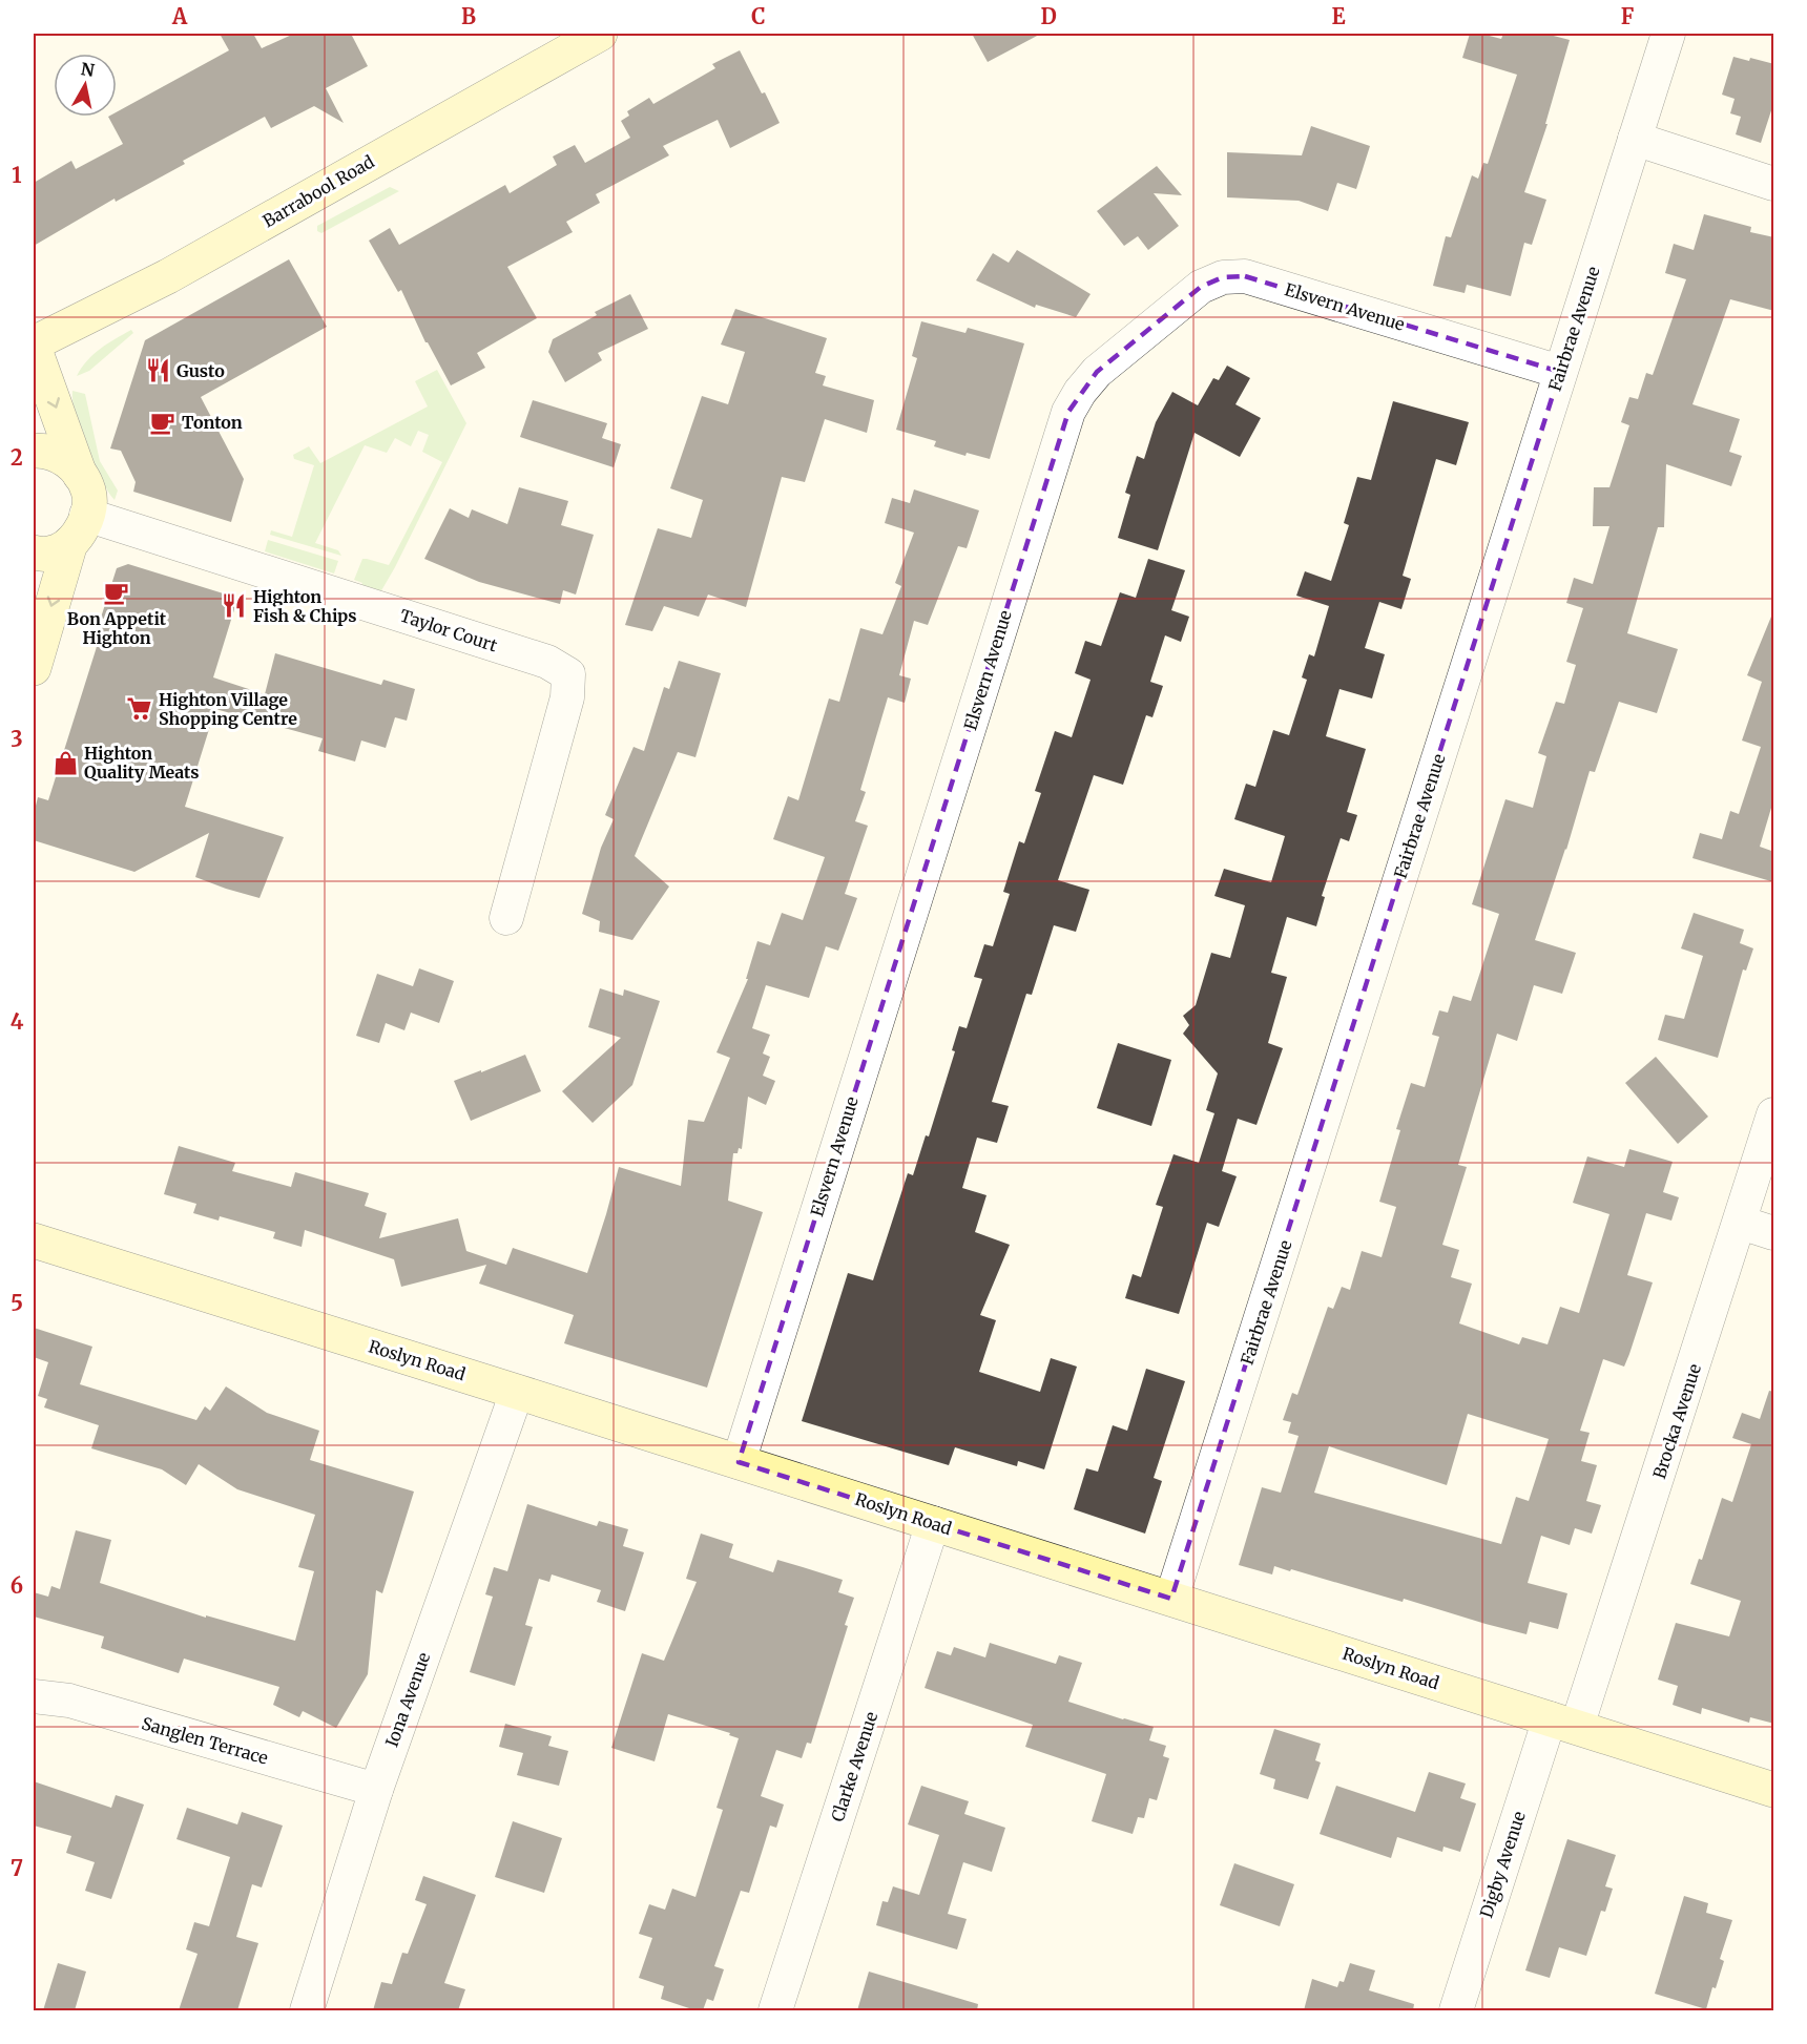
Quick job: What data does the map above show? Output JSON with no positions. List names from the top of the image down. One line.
{"streets":{"street":["Barrabool Road","Elsvern Avenue","Fairbrae Avenue","Taylor Court","Roslyn Road","Brocka Avenue","Iona Avenue","Sanglen Terrace","Clarke Avenue","Digby Avenue"]},"crossings":[["Elsvern Avenue","Fairbrae Avenue"],["Elsvern Avenue","Roslyn Road"],["Fairbrae Avenue","Roslyn Road"],["Roslyn Road","Brocka Avenue"],["Roslyn Road","Iona Avenue"],["Roslyn Road","Clarke Avenue"],["Roslyn Road","Digby Avenue"],["Brocka Avenue","Digby Avenue"],["Iona Avenue","Sanglen Terrace"]],"places":{"restaurant":["Gusto","Highton Fish & Chips"],"cafe":["Tonton","Bon Appetit Highton"],"supermarket":["Highton Village Shopping Centre"],"shop":["Highton Quality Meats"]},"north":"top","grid":{"columns":["A","B","C","D","E","F"],"rows":["1","2","3","4","5","6","7"]}}
